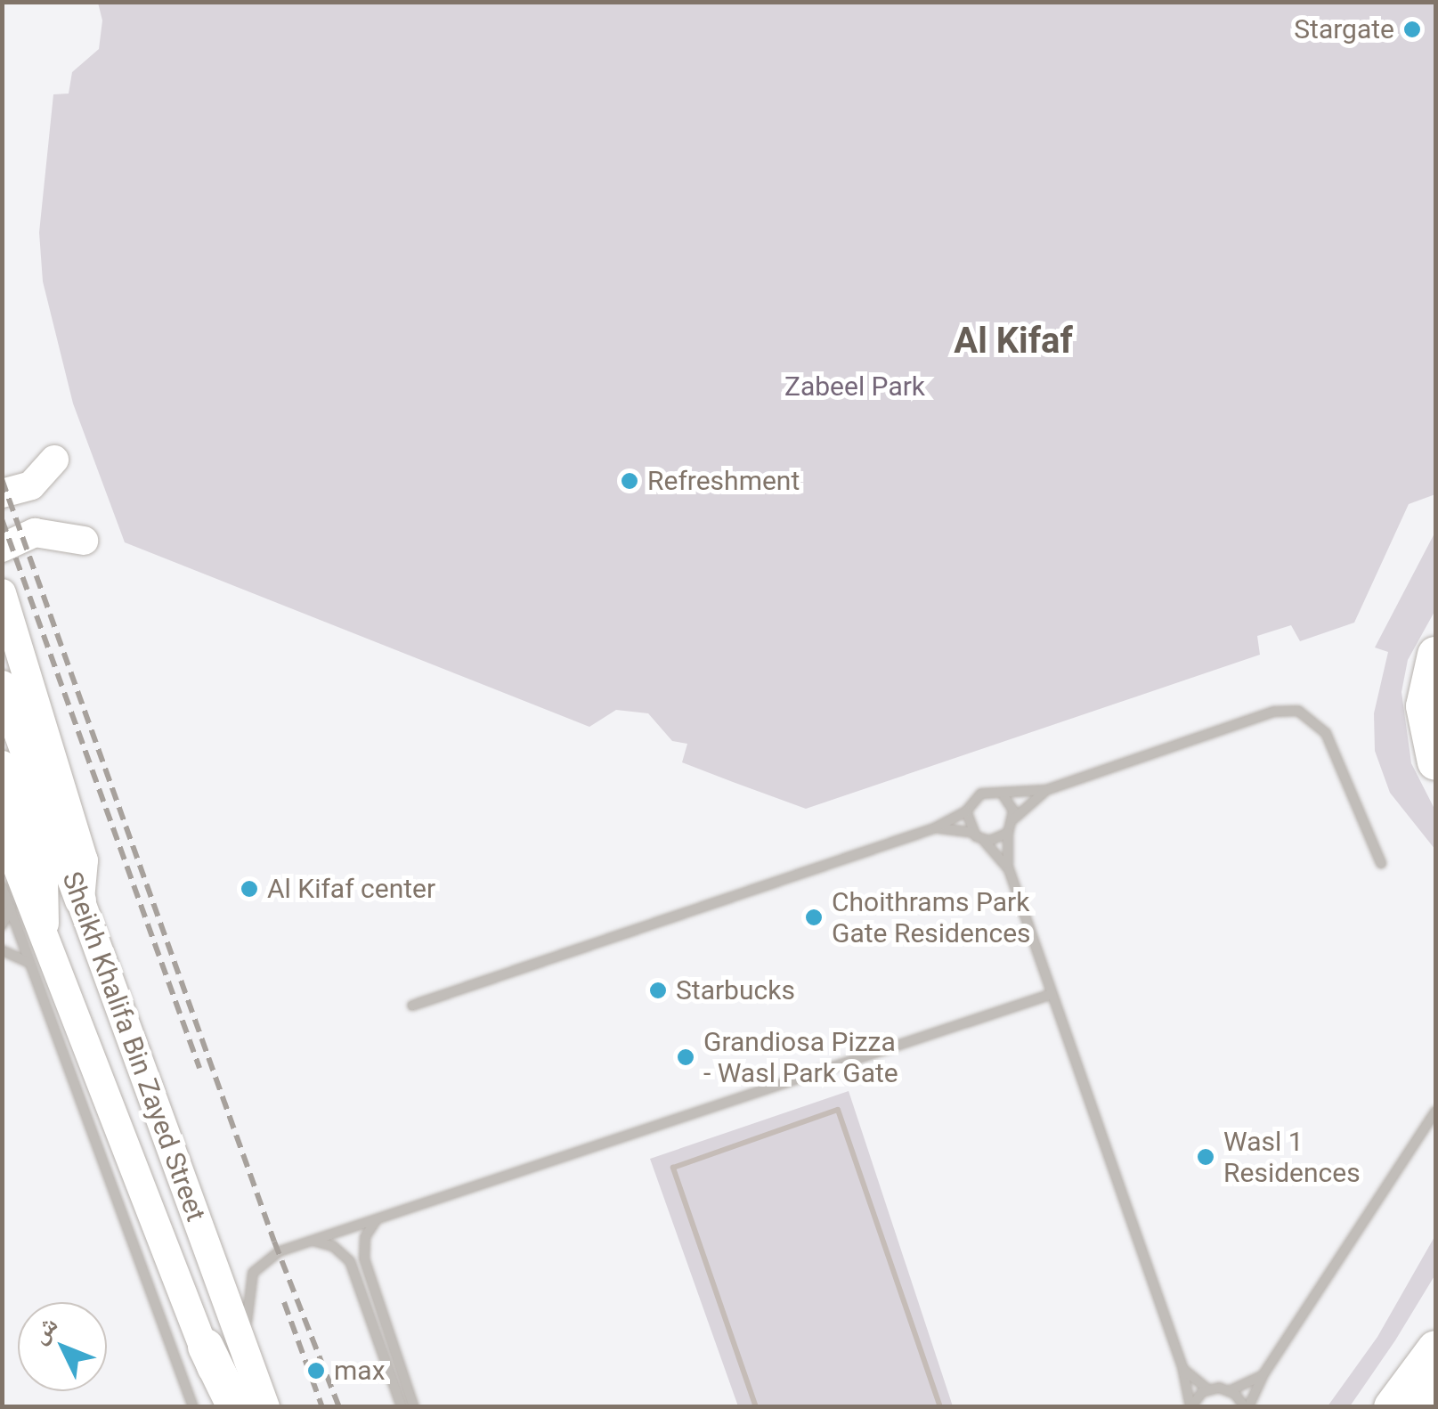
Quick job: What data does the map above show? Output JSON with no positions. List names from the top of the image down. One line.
{"streets":{"main road":["Sheikh Khalifa Bin Zayed Street"]},"districts":["Al Kifaf"],"parks":["Zabeel Park"],"places":["Stargate","Refreshment","Al Kifaf center","Choithrams Park Gate Residences","Starbucks","Grandiosa Pizza - Wasl Park Gate","Wasl 1 Residences","max"],"north":"top left"}
